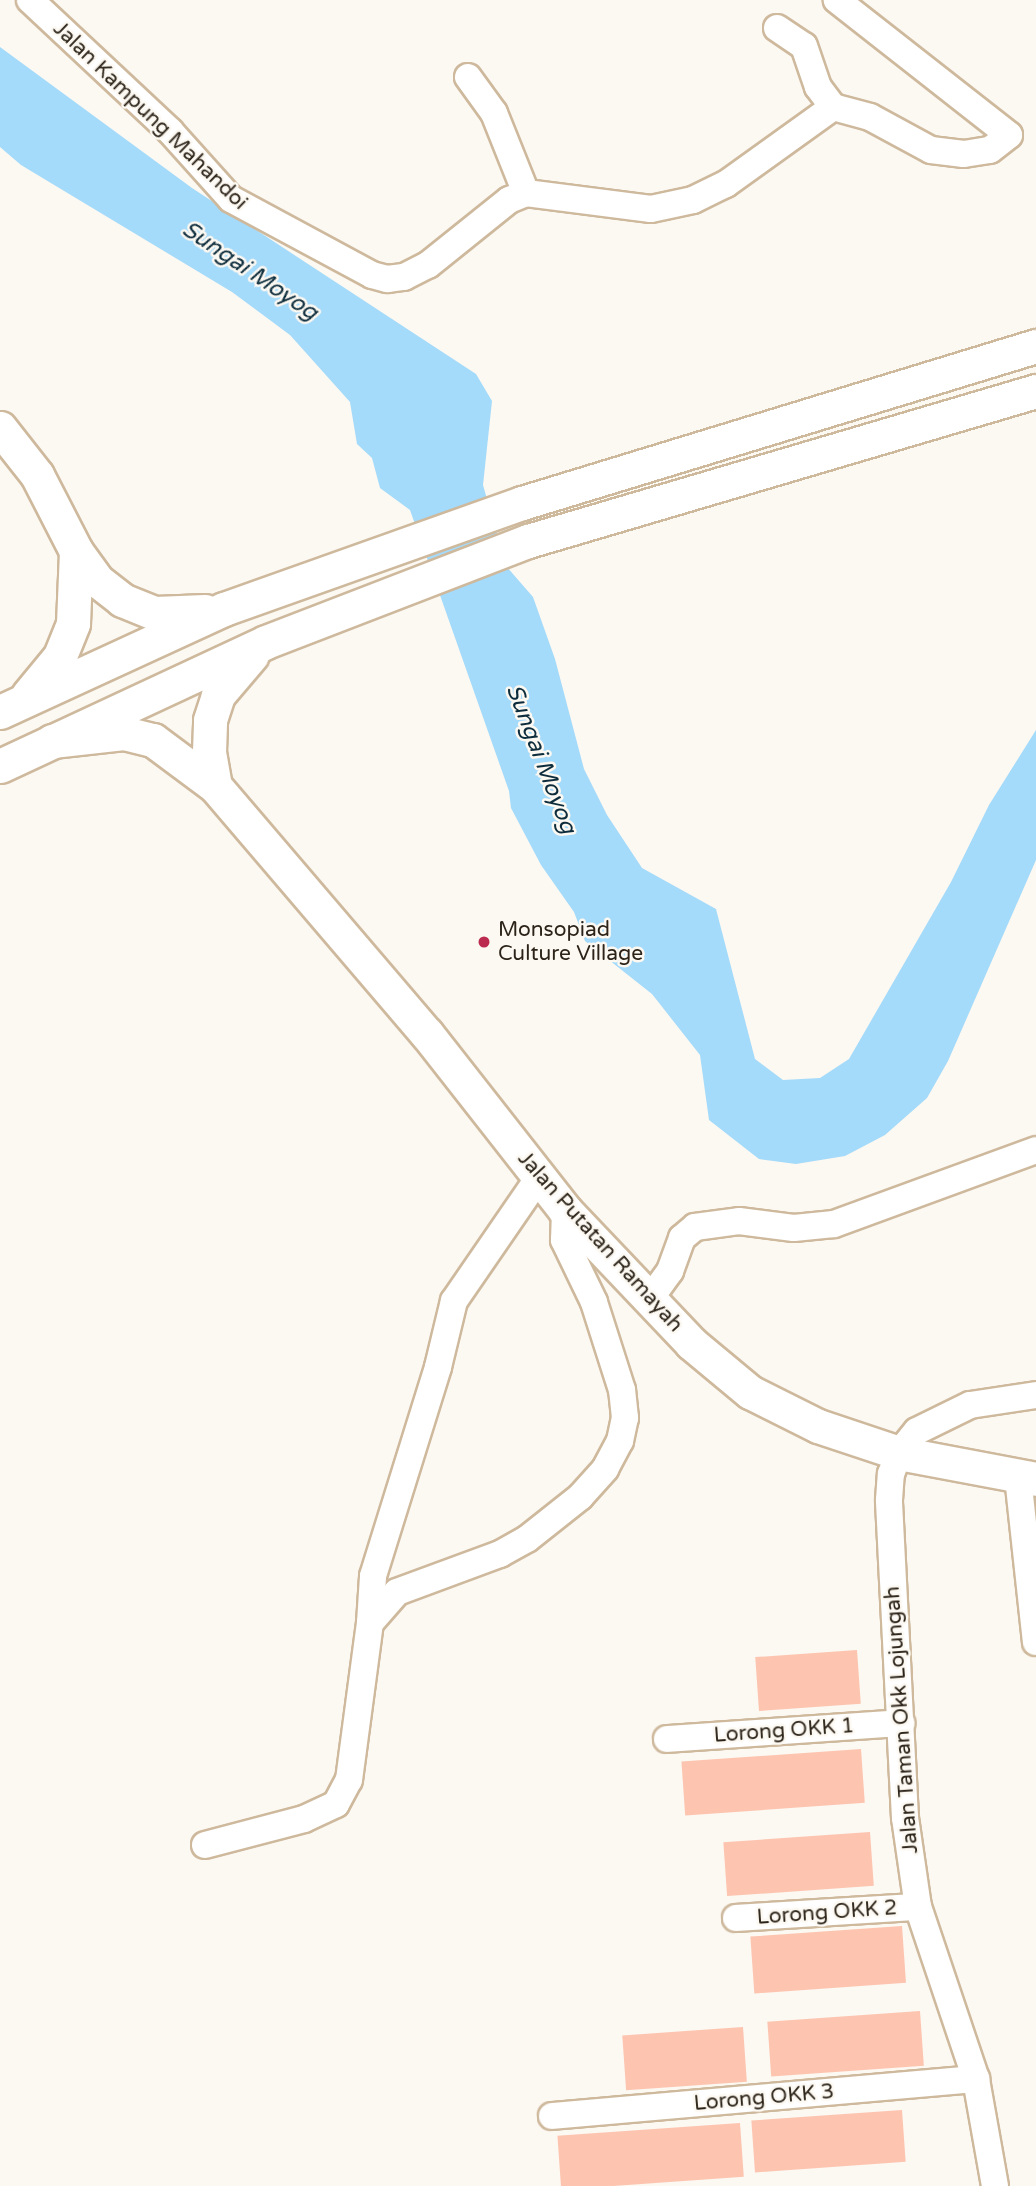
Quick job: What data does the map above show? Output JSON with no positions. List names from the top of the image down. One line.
{"streets":{"main road":["Jalan Putatan Ramayah"],"street":["Jalan Kampung Mahandoi","Jalan Taman Okk Lojungah","Lorong OKK 1","Lorong OKK 2","Lorong OKK 3"]},"crossings":[["Jalan Putatan Ramayah","Jalan Taman Okk Lojungah"],["Jalan Taman Okk Lojungah","Lorong OKK 1"],["Jalan Taman Okk Lojungah","Lorong OKK 2"],["Jalan Taman Okk Lojungah","Lorong OKK 3"]],"water":["Sungai Moyog"],"places":["Monsopiad Culture Village"]}
